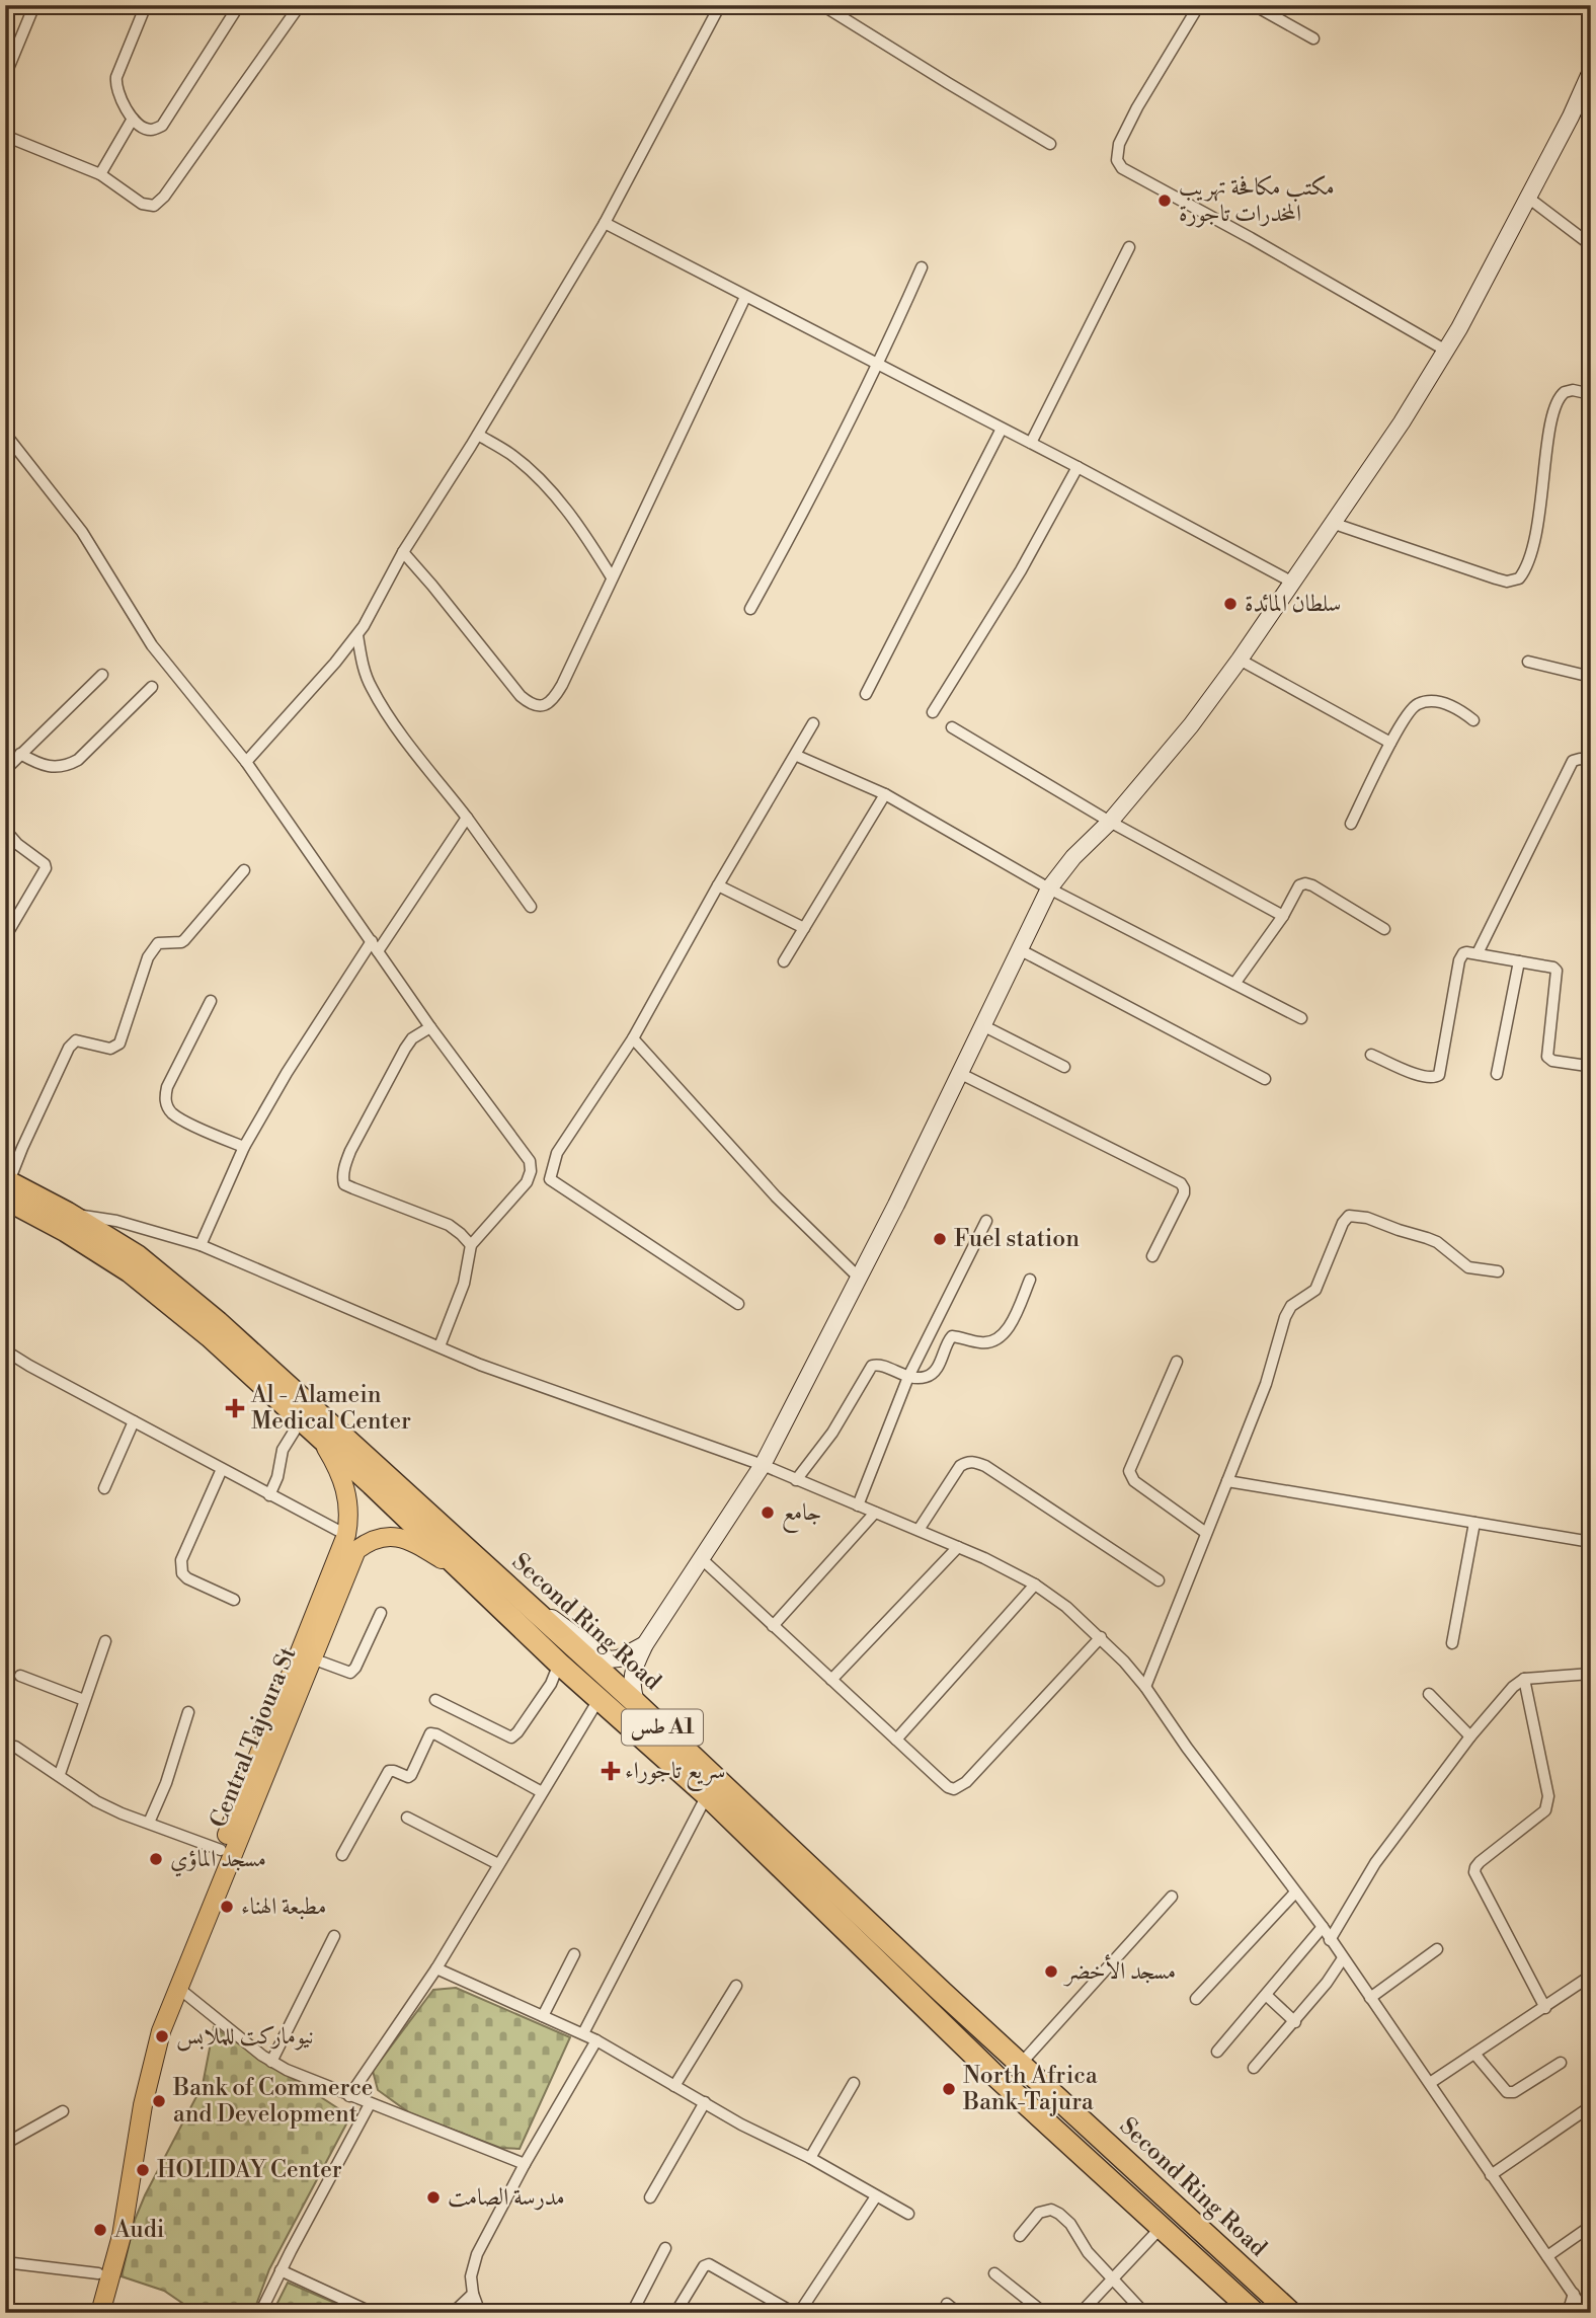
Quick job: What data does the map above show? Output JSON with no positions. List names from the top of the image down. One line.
{"streets":{"highway":["Second Ring Road","طس A1"],"main road":["Central Tajoura St"]},"crossings":[["Second Ring Road","Central Tajoura St"]],"places":{"other":["مكتب مكافحة تهريب المخدرات تاجورة","سلطان المائدة","Fuel station","جامع","مسجد الماؤي","مطبعة الهناء","مسجد الأخضر","نيوماركت للملابس","North Africa Bank-Tajura","Bank of Commerce and Development","HOLIDAY Center","مدرسة الصامت","Audi"],"health":["Al - Alamein Medical Center","سريع تاجوراء"]}}
